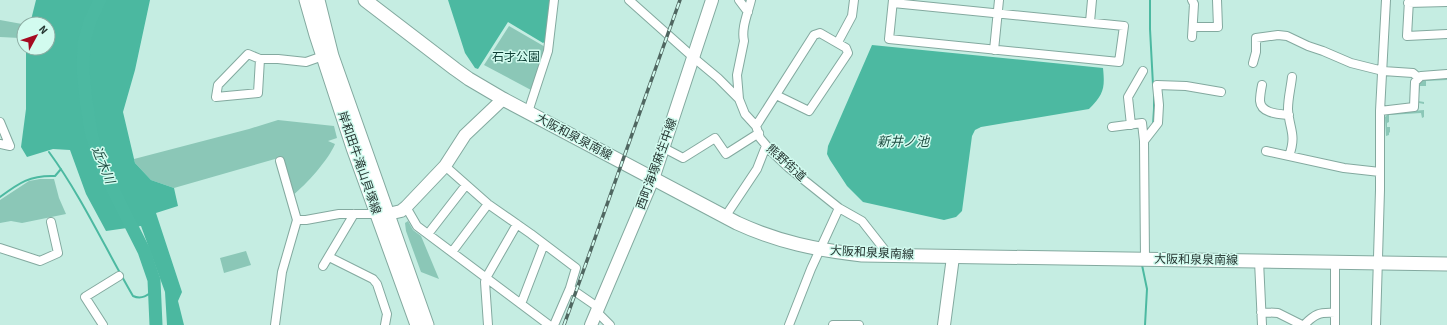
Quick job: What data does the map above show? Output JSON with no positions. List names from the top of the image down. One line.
{"streets":{"main road":["大阪和泉泉南線","岸和田牛滝山貝塚線"],"street":["熊野街道","西町海塚麻生中線"]},"crossings":[["大阪和泉泉南線","熊野街道"],["大阪和泉泉南線","西町海塚麻生中線"]],"water":["新井ノ池","近木川"],"parks":["石才公園"],"north":"top right"}
